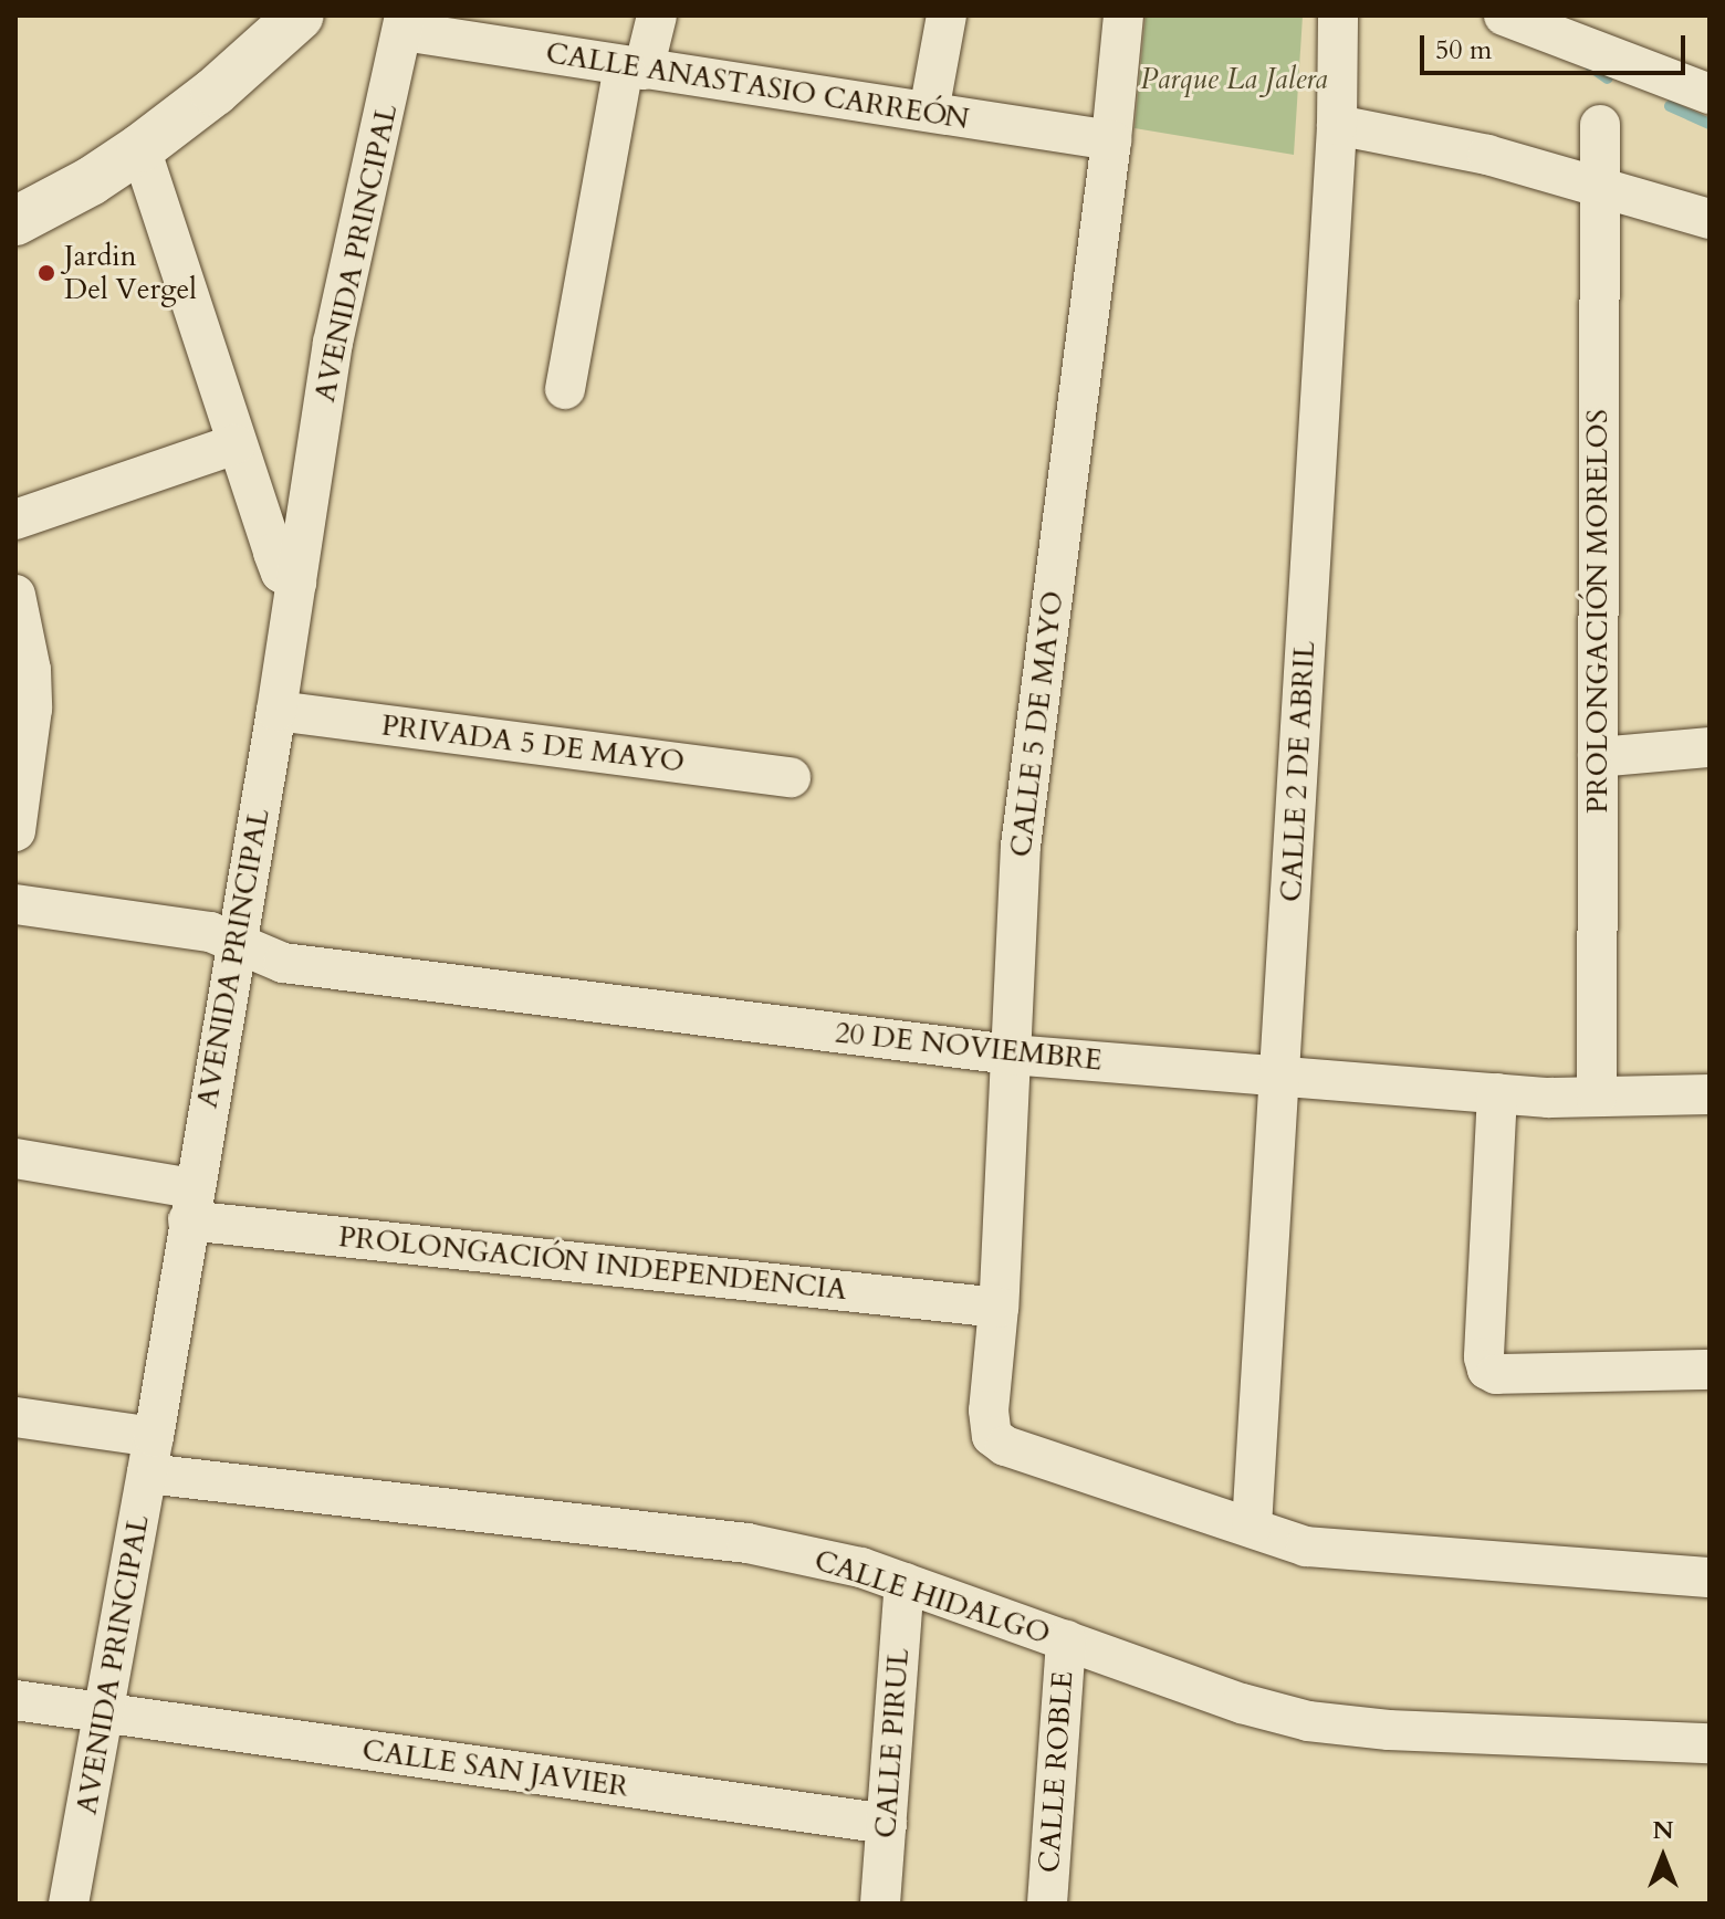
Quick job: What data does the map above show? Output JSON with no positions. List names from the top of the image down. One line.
{"streets":{"street":["CALLE ANASTASIO CARREÓN","AVENIDA PRINCIPAL","PROLONGACIÓN MORELOS","CALLE 5 DE MAYO","PRIVADA 5 DE MAYO","CALLE 2 DE ABRIL","20 DE NOVIEMBRE","PROLONGACIÓN INDEPENDENCIA","CALLE HIDALGO","CALLE PIRUL","CALLE SAN JAVIER","CALLE ROBLE"]},"crossings":[["CALLE ANASTASIO CARREÓN","AVENIDA PRINCIPAL"],["CALLE ANASTASIO CARREÓN","CALLE 5 DE MAYO"],["AVENIDA PRINCIPAL","PRIVADA 5 DE MAYO"],["AVENIDA PRINCIPAL","20 DE NOVIEMBRE"],["AVENIDA PRINCIPAL","PROLONGACIÓN INDEPENDENCIA"],["AVENIDA PRINCIPAL","CALLE HIDALGO"],["AVENIDA PRINCIPAL","CALLE SAN JAVIER"],["PROLONGACIÓN MORELOS","20 DE NOVIEMBRE"],["CALLE 5 DE MAYO","CALLE 2 DE ABRIL"],["CALLE 5 DE MAYO","20 DE NOVIEMBRE"],["CALLE 5 DE MAYO","PROLONGACIÓN INDEPENDENCIA"],["CALLE 2 DE ABRIL","20 DE NOVIEMBRE"],["CALLE HIDALGO","CALLE PIRUL"],["CALLE HIDALGO","CALLE ROBLE"],["CALLE PIRUL","CALLE SAN JAVIER"]],"parks":["Parque La Jalera"],"places":["Jardin Del Vergel"],"scale_bar":"50 m","north":"top"}
